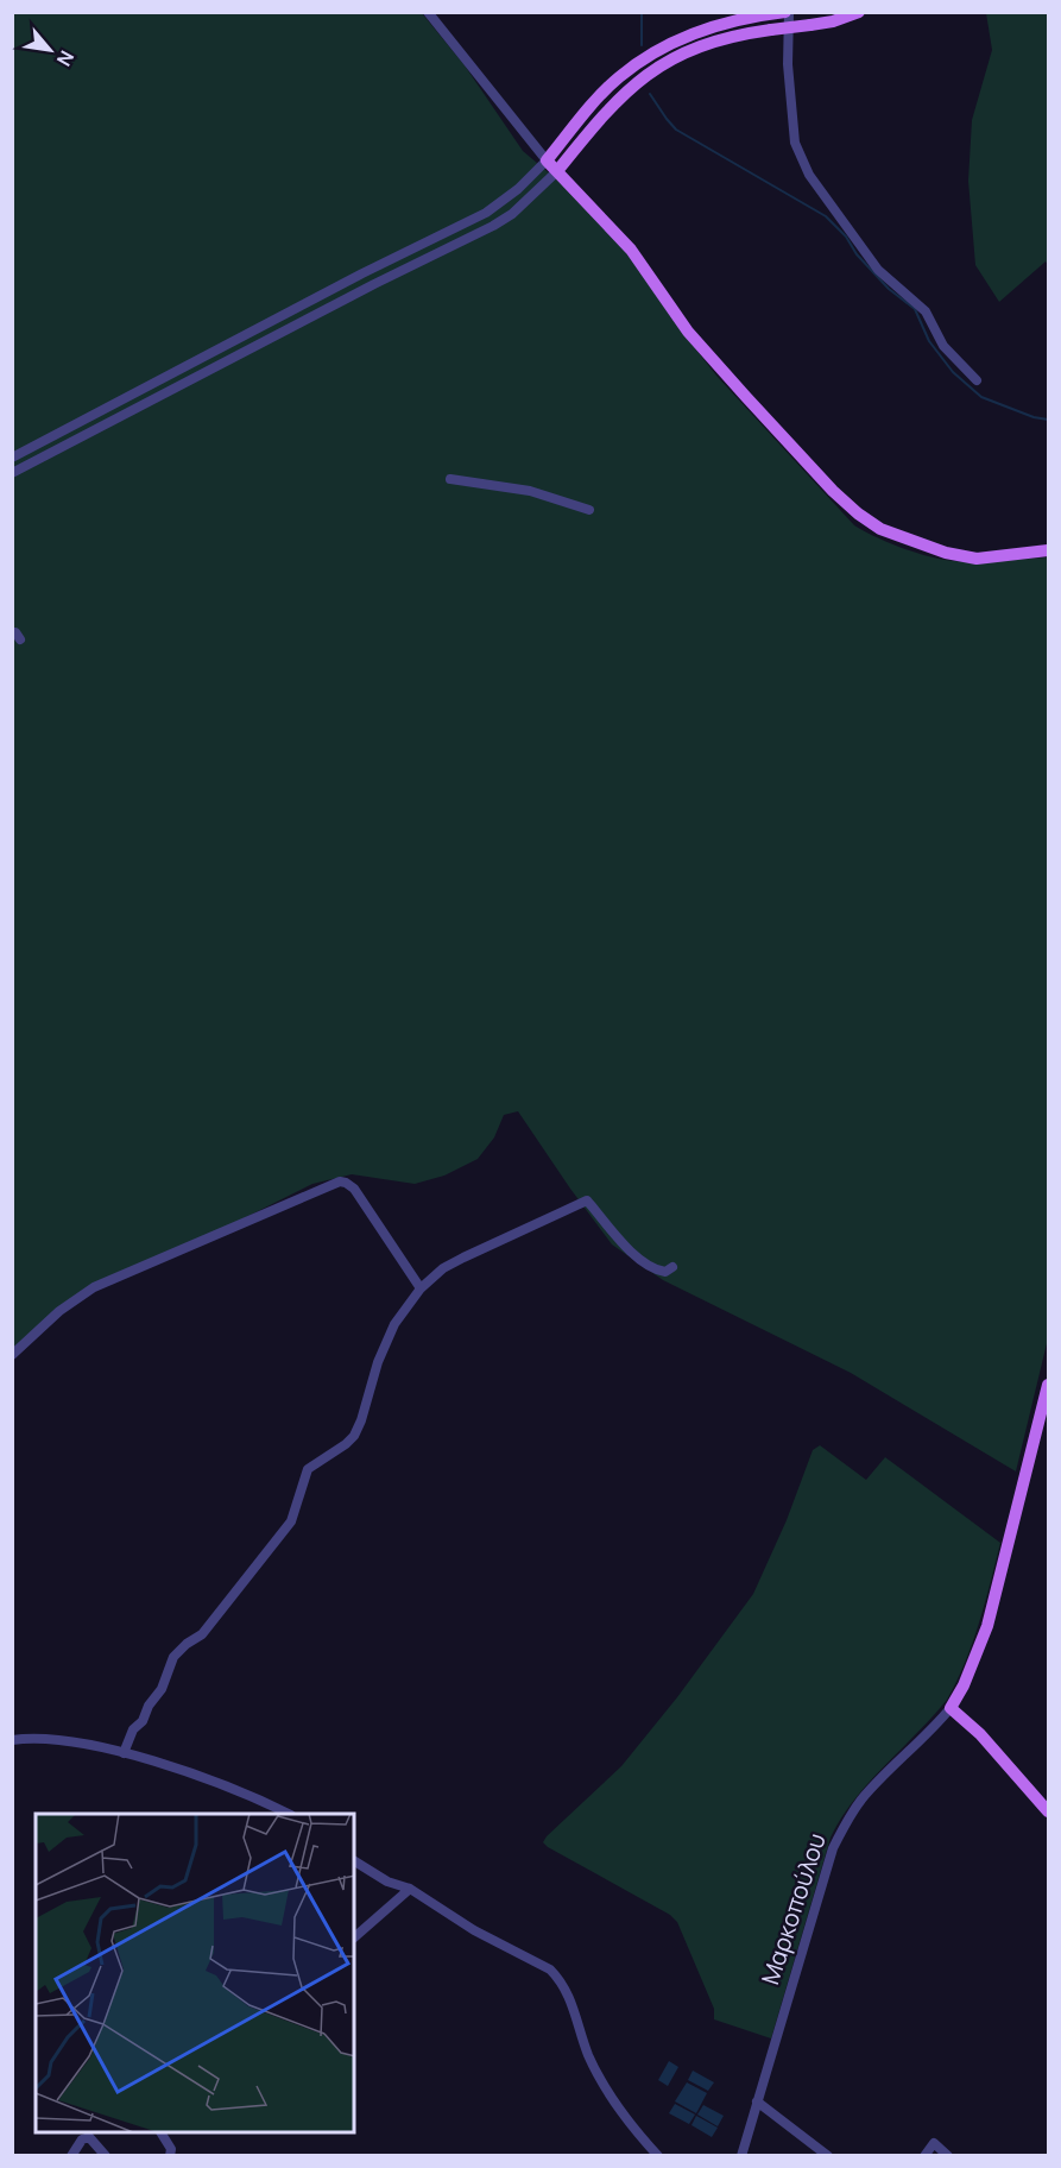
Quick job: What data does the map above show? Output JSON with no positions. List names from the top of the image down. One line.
{"streets":{"main road":["Μαρκοπούλου"]},"north":"bottom right"}
